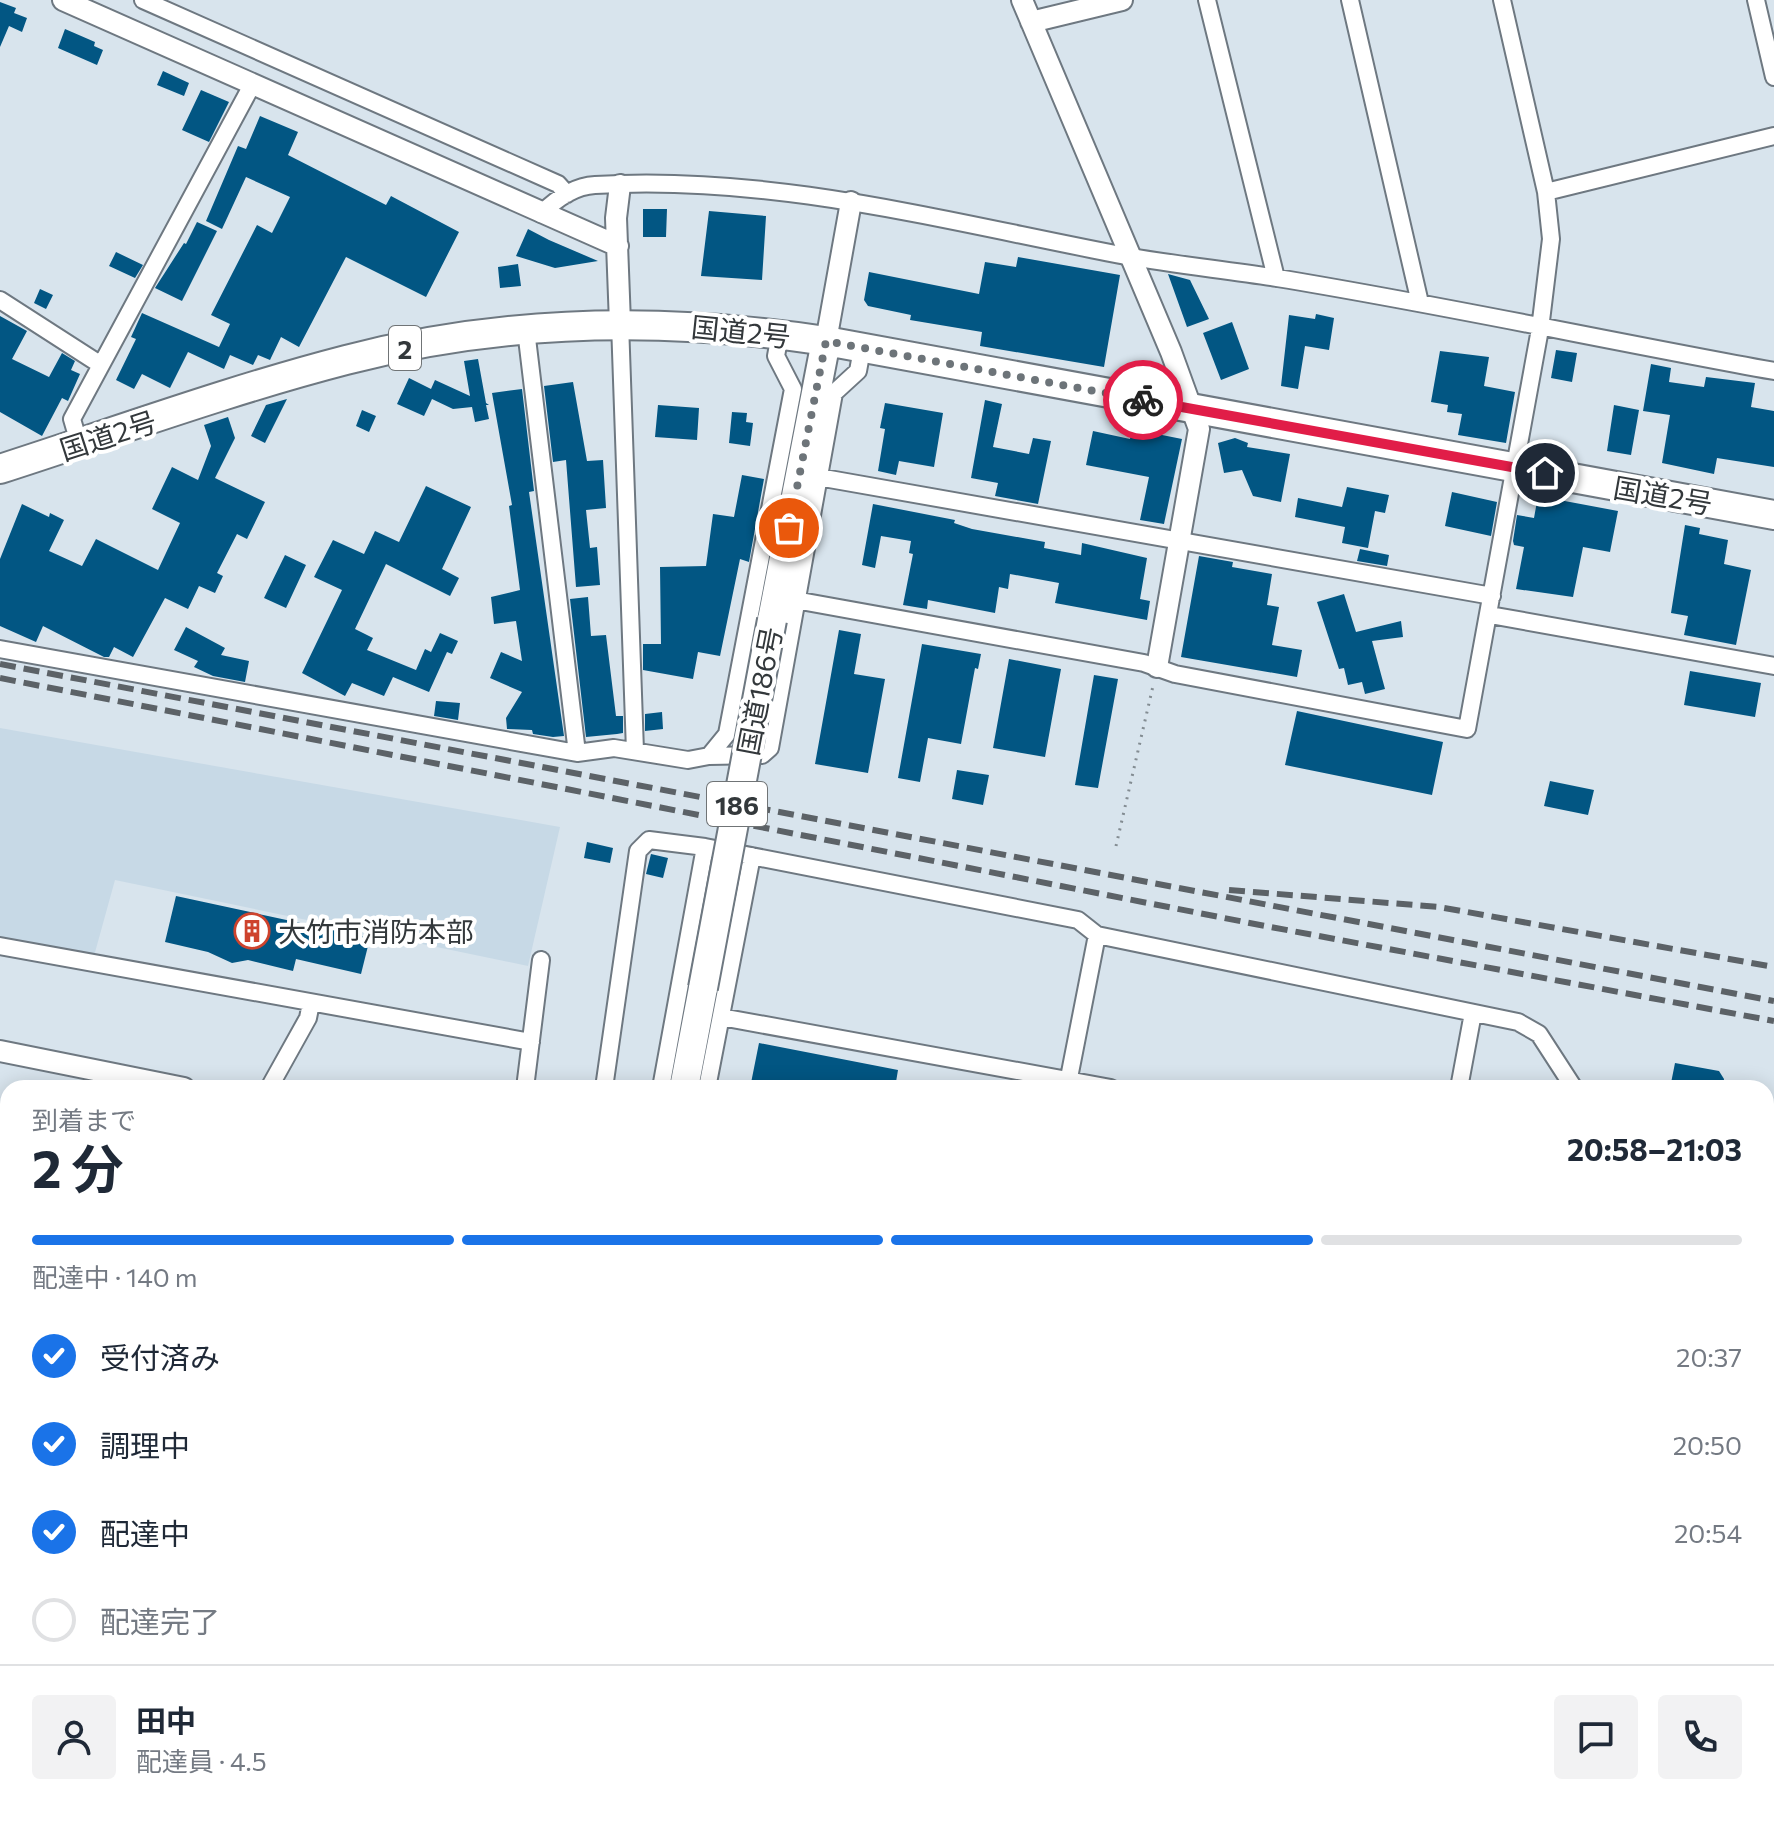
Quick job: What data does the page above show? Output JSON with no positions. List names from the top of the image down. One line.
{"streets":{"highway":["国道2号","2","国道186号","186"]},"crossings":[["国道2号","国道186号"]],"places":{"building":["大竹市消防本部"]},"page":{"heading":["2 分","到着まで","20:58–21:03"],"panel":["田中","配達員 · 4.5"],"bar":"配達中 · 140 m","list":[["受付済み","20:37"],["調理中","20:50"],["配達中","20:54"],"配達完了"]}}
